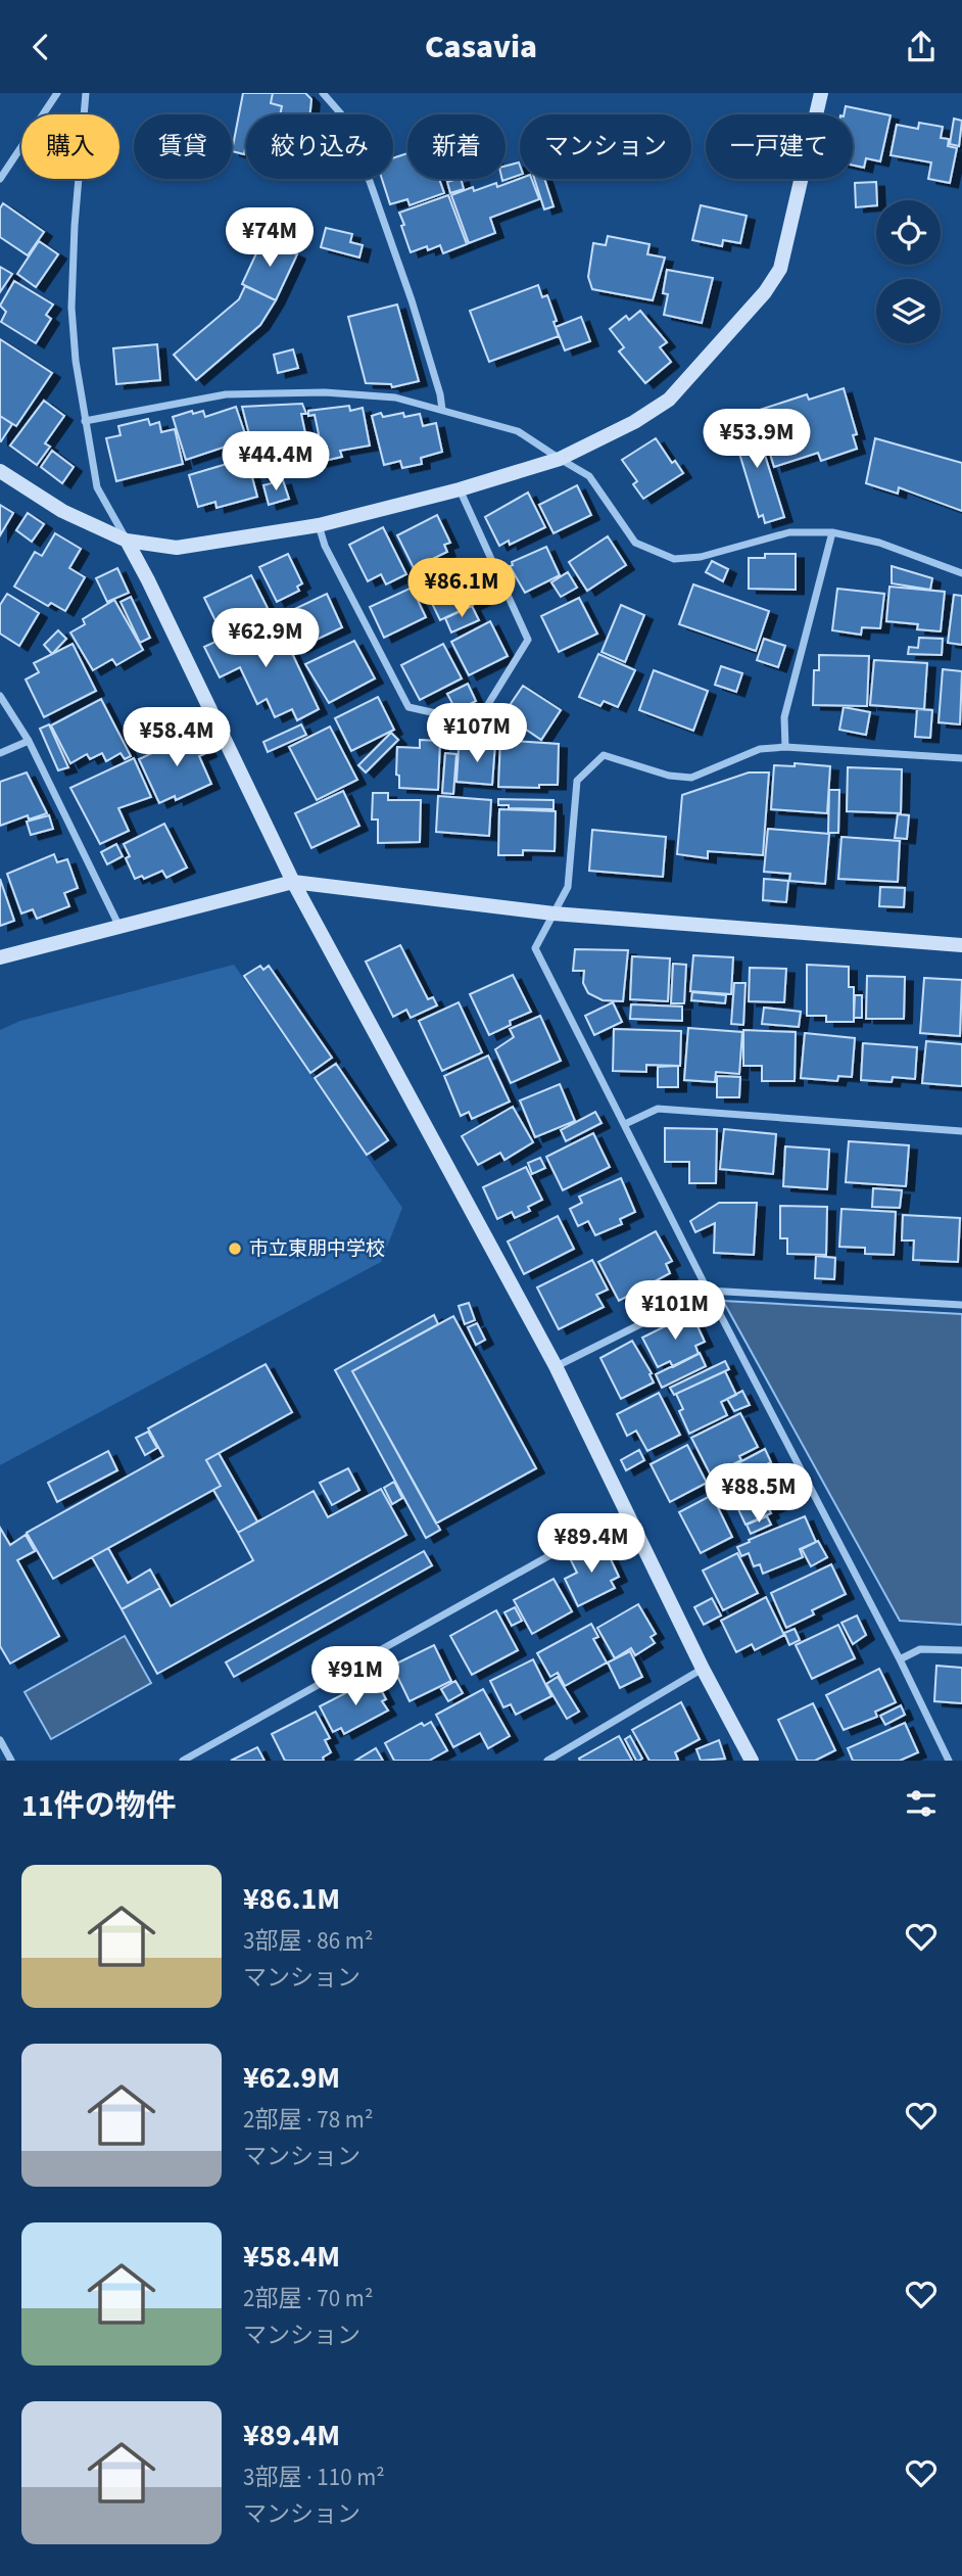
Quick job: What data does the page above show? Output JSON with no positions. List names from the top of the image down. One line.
{"places":["市立東朋中学校"],"page":{"header":"Casavia","chip":["購入","賃貸","絞り込み","新着","マンション","一戸建て"],"price":["¥74M","¥53.9M","¥44.4M","¥86.1M","¥62.9M","¥107M","¥58.4M","¥101M","¥88.5M","¥89.4M","¥91M"],"heading":"11件の物件","list":[{"name":"¥86.1M","note":"3部屋 · 86 m² · マンション"},{"name":"¥62.9M","note":"2部屋 · 78 m² · マンション"},{"name":"¥58.4M","note":"2部屋 · 70 m² · マンション"},{"name":"¥89.4M","note":"3部屋 · 110 m² · マンション"}]}}
